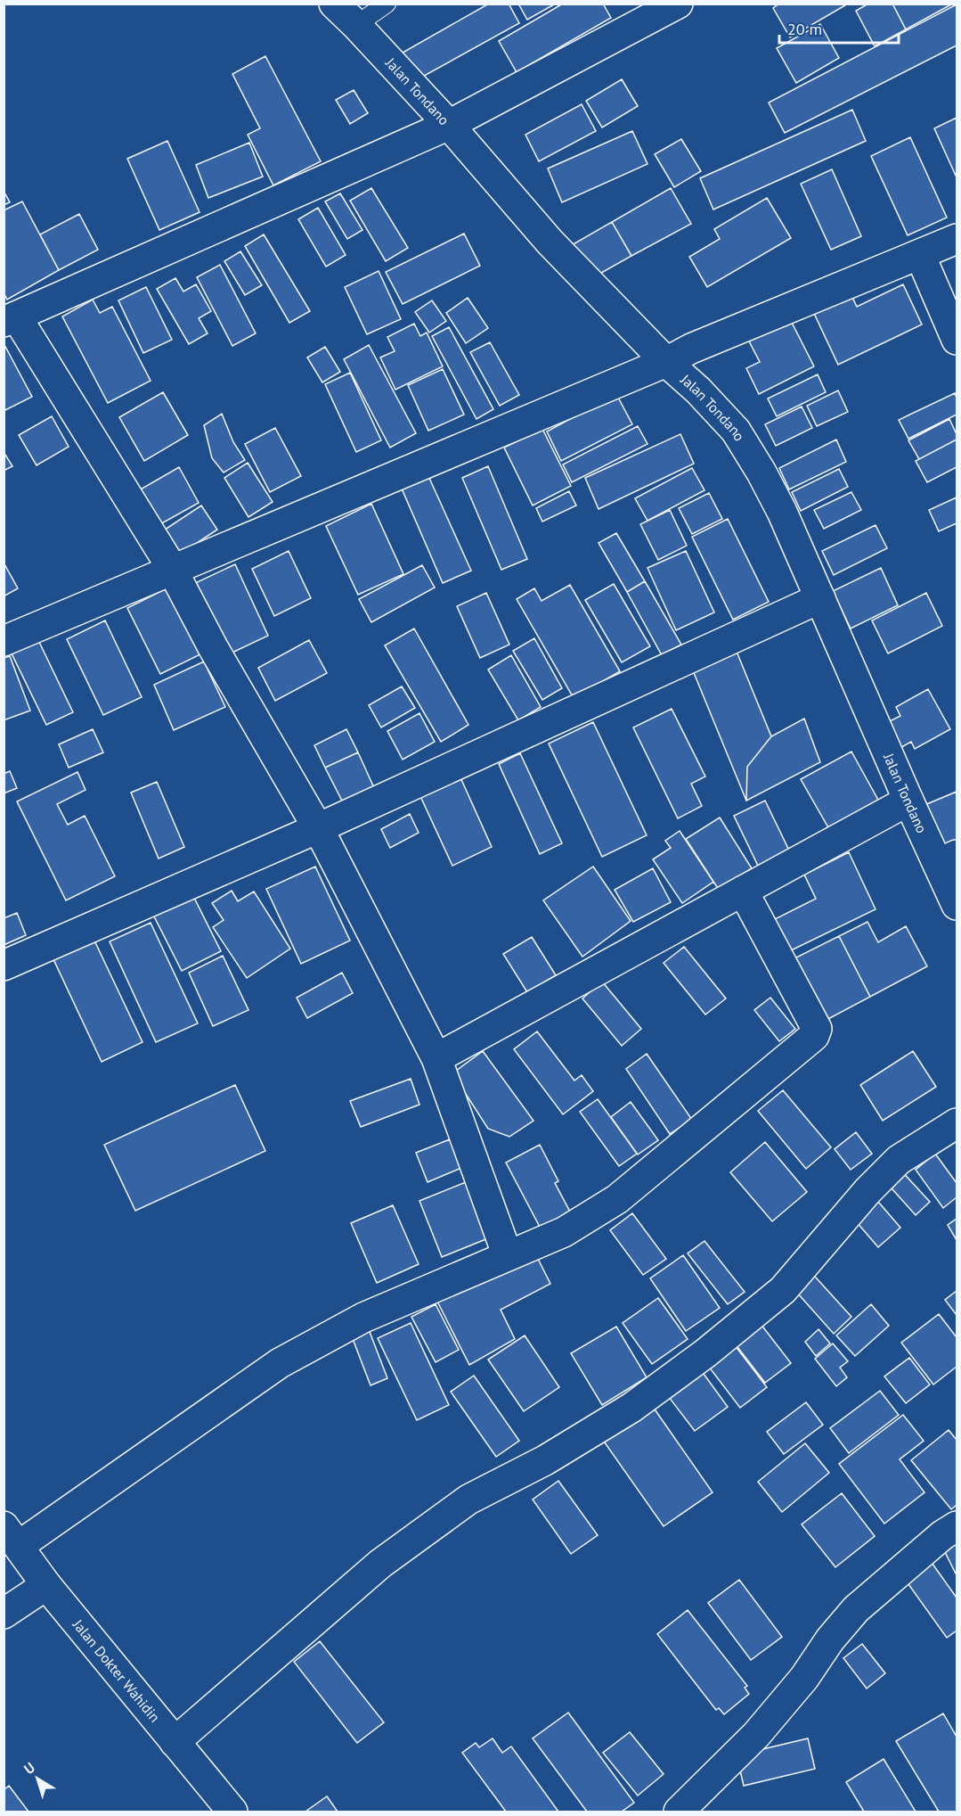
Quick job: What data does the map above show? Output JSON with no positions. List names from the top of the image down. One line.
{"streets":{"street":["Jalan Tondano","Jalan Dokter Wahidin"]},"scale_bar":"20 m","north":"top left"}
